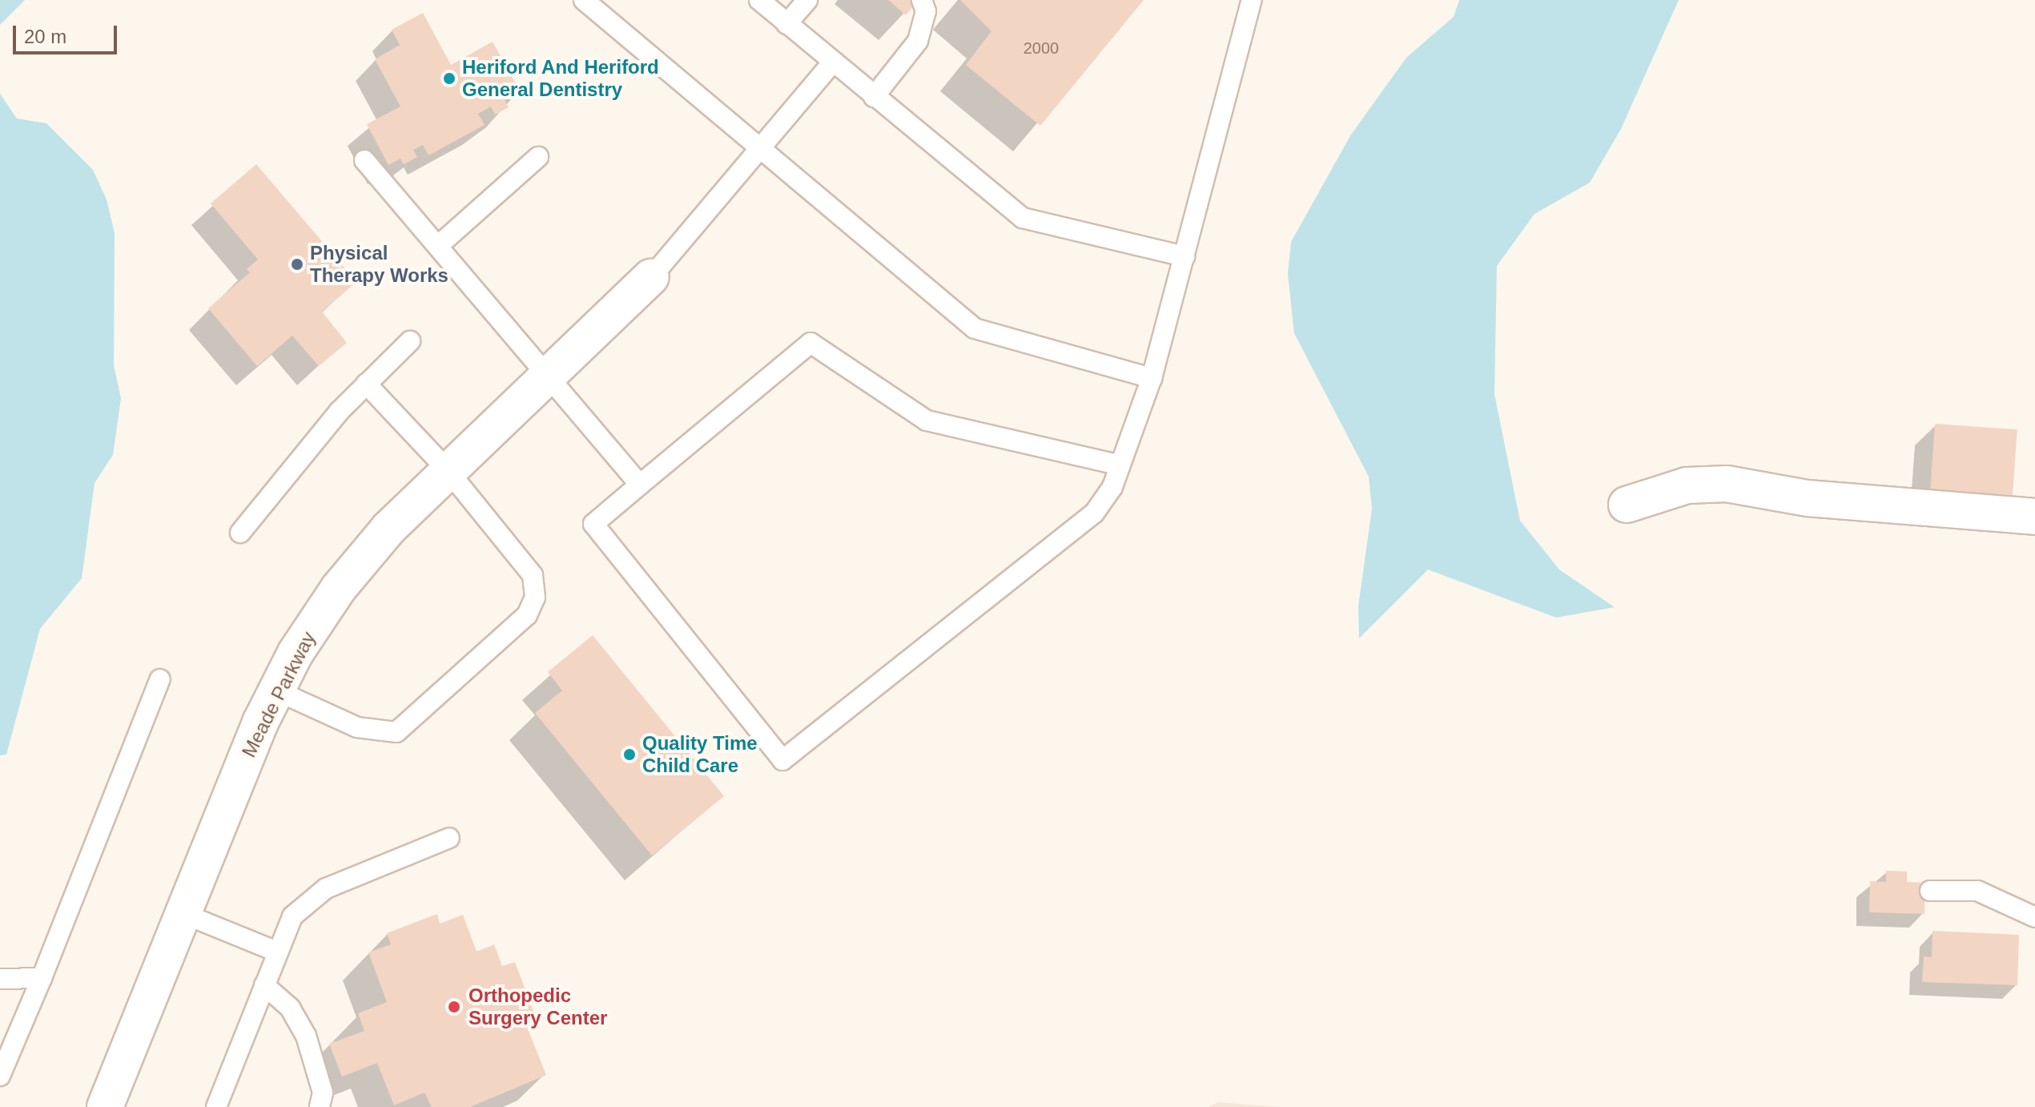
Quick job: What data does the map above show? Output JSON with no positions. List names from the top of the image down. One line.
{"streets":{"street":["Meade Parkway"]},"places":["Heriford And Heriford General Dentistry","Physical Therapy Works","Quality Time Child Care","Orthopedic Surgery Center"],"house_numbers":["2000"],"scale_bar":"20 m"}
